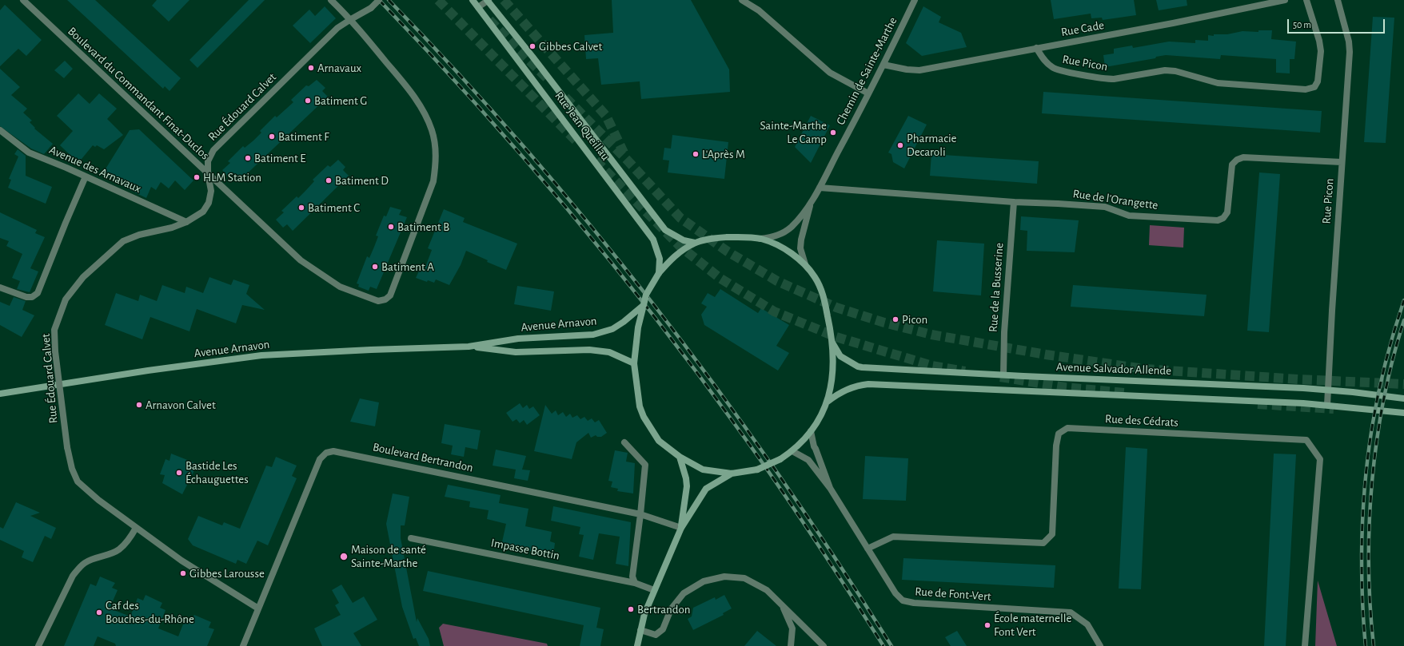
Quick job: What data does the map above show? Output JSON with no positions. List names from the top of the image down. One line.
{"streets":{"main road":["Rue Jean Queillau","Avenue Arnavon","Avenue Salvador Allende"],"street":["Rue Cade","Rue Picon","Chemin de Sainte-Marthe","Boulevard du Commandant Finat-Duclos","Rue Édouard Calvet","Avenue des Arnavaux","Rue de l'Orangette","Rue de la Busserine","Rue des Cédrats","Boulevard Bertrandon","Impasse Bottin","Rue de Font-Vert"]},"crossings":[["Rue Cade","Rue Picon"],["Rue Cade","Chemin de Sainte-Marthe"],["Rue Picon","Rue de l'Orangette"],["Rue Picon","Avenue Salvador Allende"],["Chemin de Sainte-Marthe","Rue de l'Orangette"],["Boulevard du Commandant Finat-Duclos","Rue Édouard Calvet"],["Rue Édouard Calvet","Avenue des Arnavaux"],["Rue Édouard Calvet","Boulevard Bertrandon"],["Rue de l'Orangette","Rue de la Busserine"],["Rue de la Busserine","Avenue Salvador Allende"],["Rue des Cédrats","Rue de Font-Vert"]],"places":["Gibbes Calvet","Arnavaux","Batiment G","Sainte-Marthe Le Camp","Batiment F","Pharmacie Decaroli","L'Après M","Batiment E","HLM Station","Batiment D","Batiment C","Batiment B","Batiment A","Picon","Arnavon Calvet","Bastide Les Échauguettes","Maison de santé Sainte-Marthe","Gibbes Larousse","Bertrandon","Caf des Bouches-du-Rhône","École maternelle Font Vert"],"scale_bar":"50 m"}
